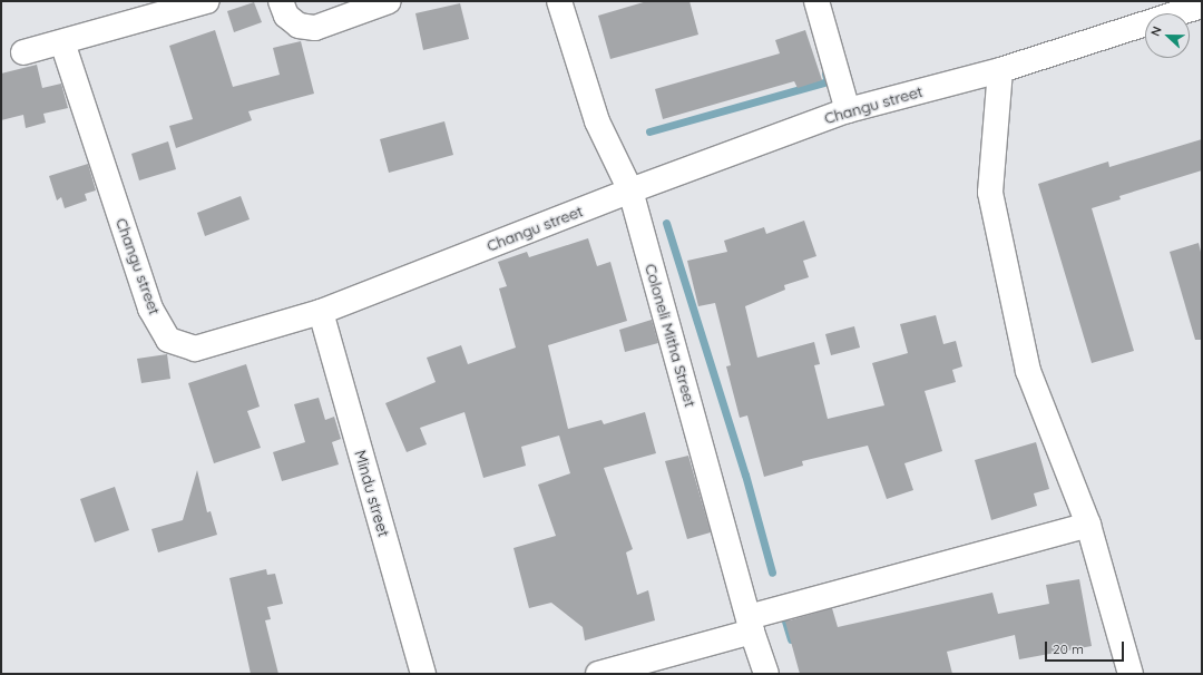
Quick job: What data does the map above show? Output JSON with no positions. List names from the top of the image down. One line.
{"streets":{"street":["Changu street","Coloneli Mitha Street","Mindu street"]},"crossings":[["Changu street","Coloneli Mitha Street"],["Changu street","Mindu street"]],"scale_bar":"20 m","north":"left"}
